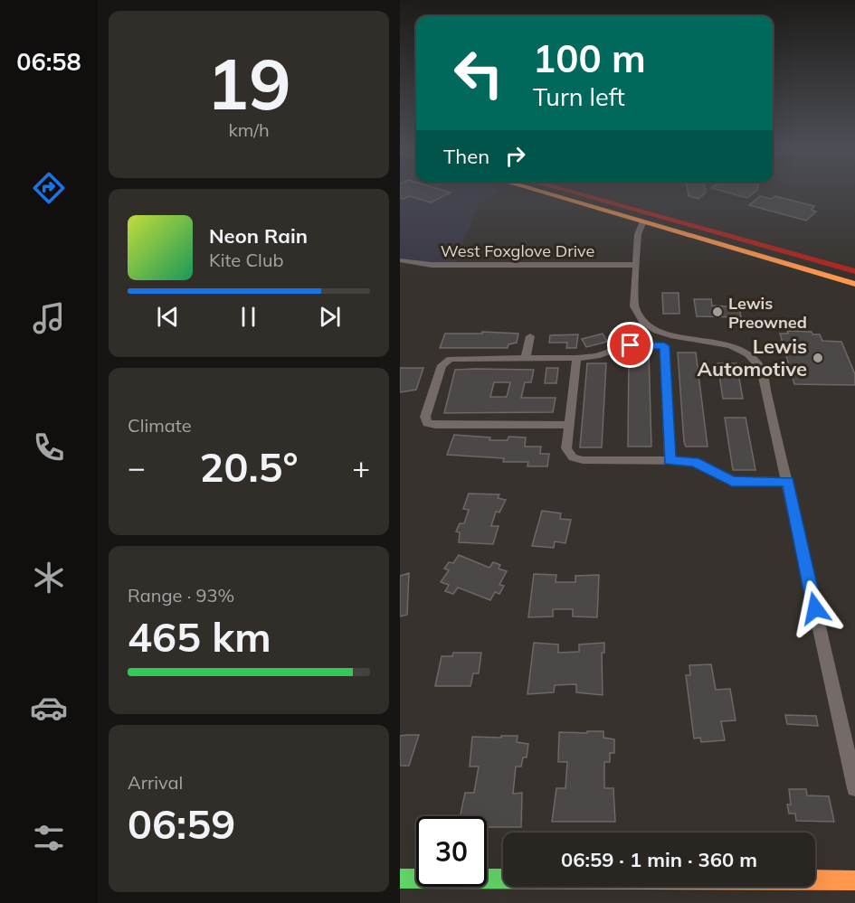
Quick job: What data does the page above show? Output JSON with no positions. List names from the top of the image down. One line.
{"streets":{"street":["West Foxglove Drive"]},"places":["Lewis Preowned","Lewis Automotive"],"page":{"tabs":"06:58","tile":[["19","km/h"],"Climate",["Range · 93%","465 km"],["Arrival","06:59"]],"turn":["100 m","Turn left"],"then":"Then","song":["Neon Rain","Kite Club"],"heat":["−","20.5°","+"],"limit":"30","trip":"06:59 · 1 min · 360 m"}}
